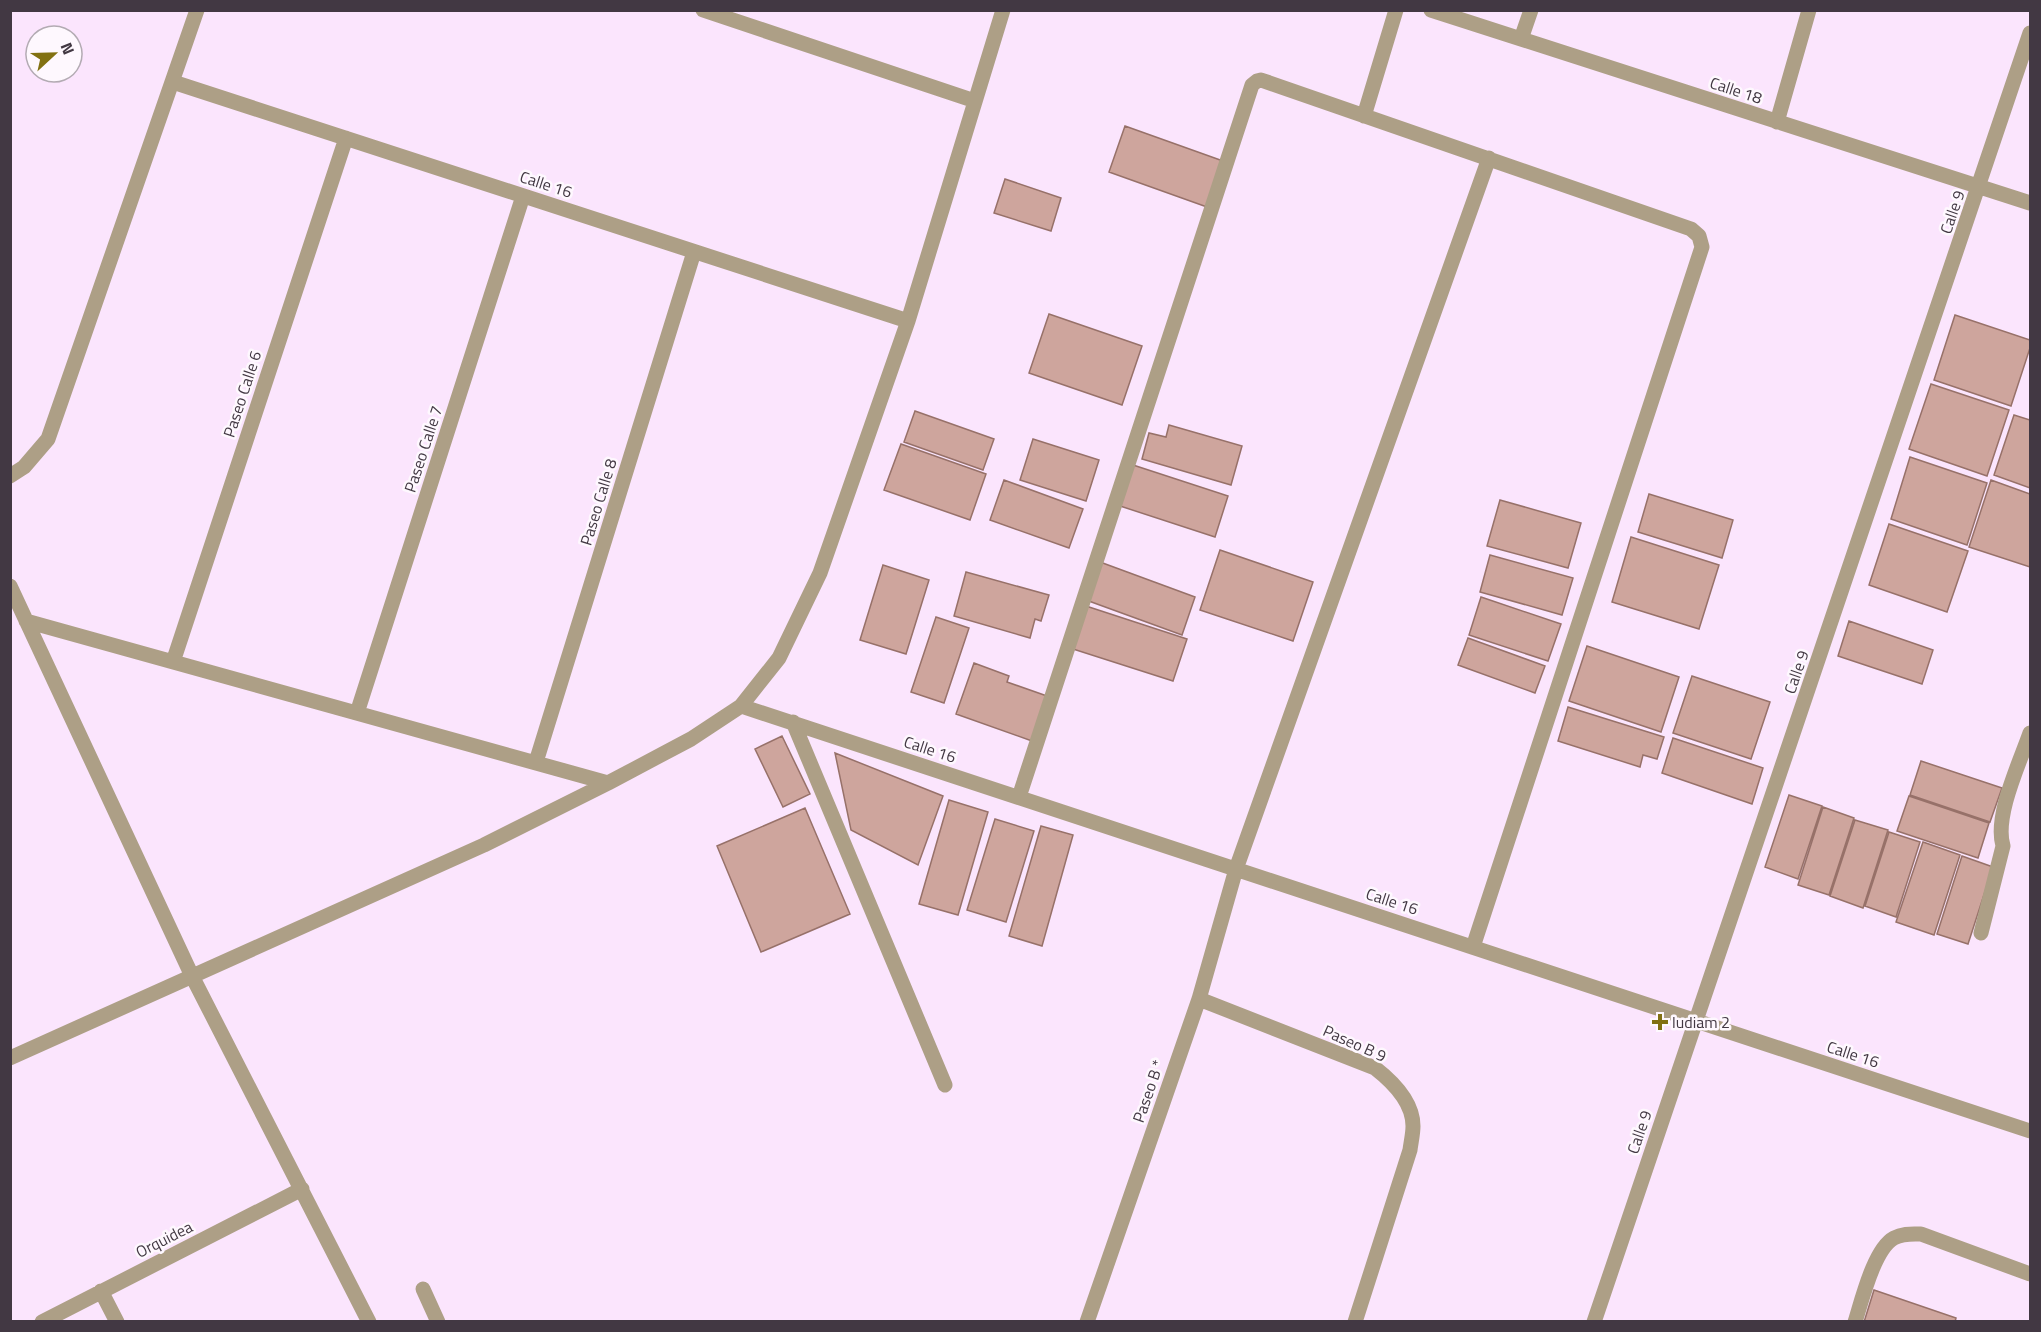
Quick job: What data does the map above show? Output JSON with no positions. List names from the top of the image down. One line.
{"streets":{"street":["Calle 18","Calle 16","Calle 9","Paseo Calle 6","Paseo Calle 7","Paseo Calle 8","Paseo B 9","Paseo B *","Orquidea"]},"crossings":[["Calle 18","Calle 9"],["Calle 16","Calle 9"],["Calle 16","Paseo Calle 6"],["Calle 16","Paseo Calle 7"],["Calle 16","Paseo Calle 8"],["Calle 16","Paseo B *"],["Paseo B 9","Paseo B *"]],"places":{"health":["ludiam 2"]},"north":"right"}
